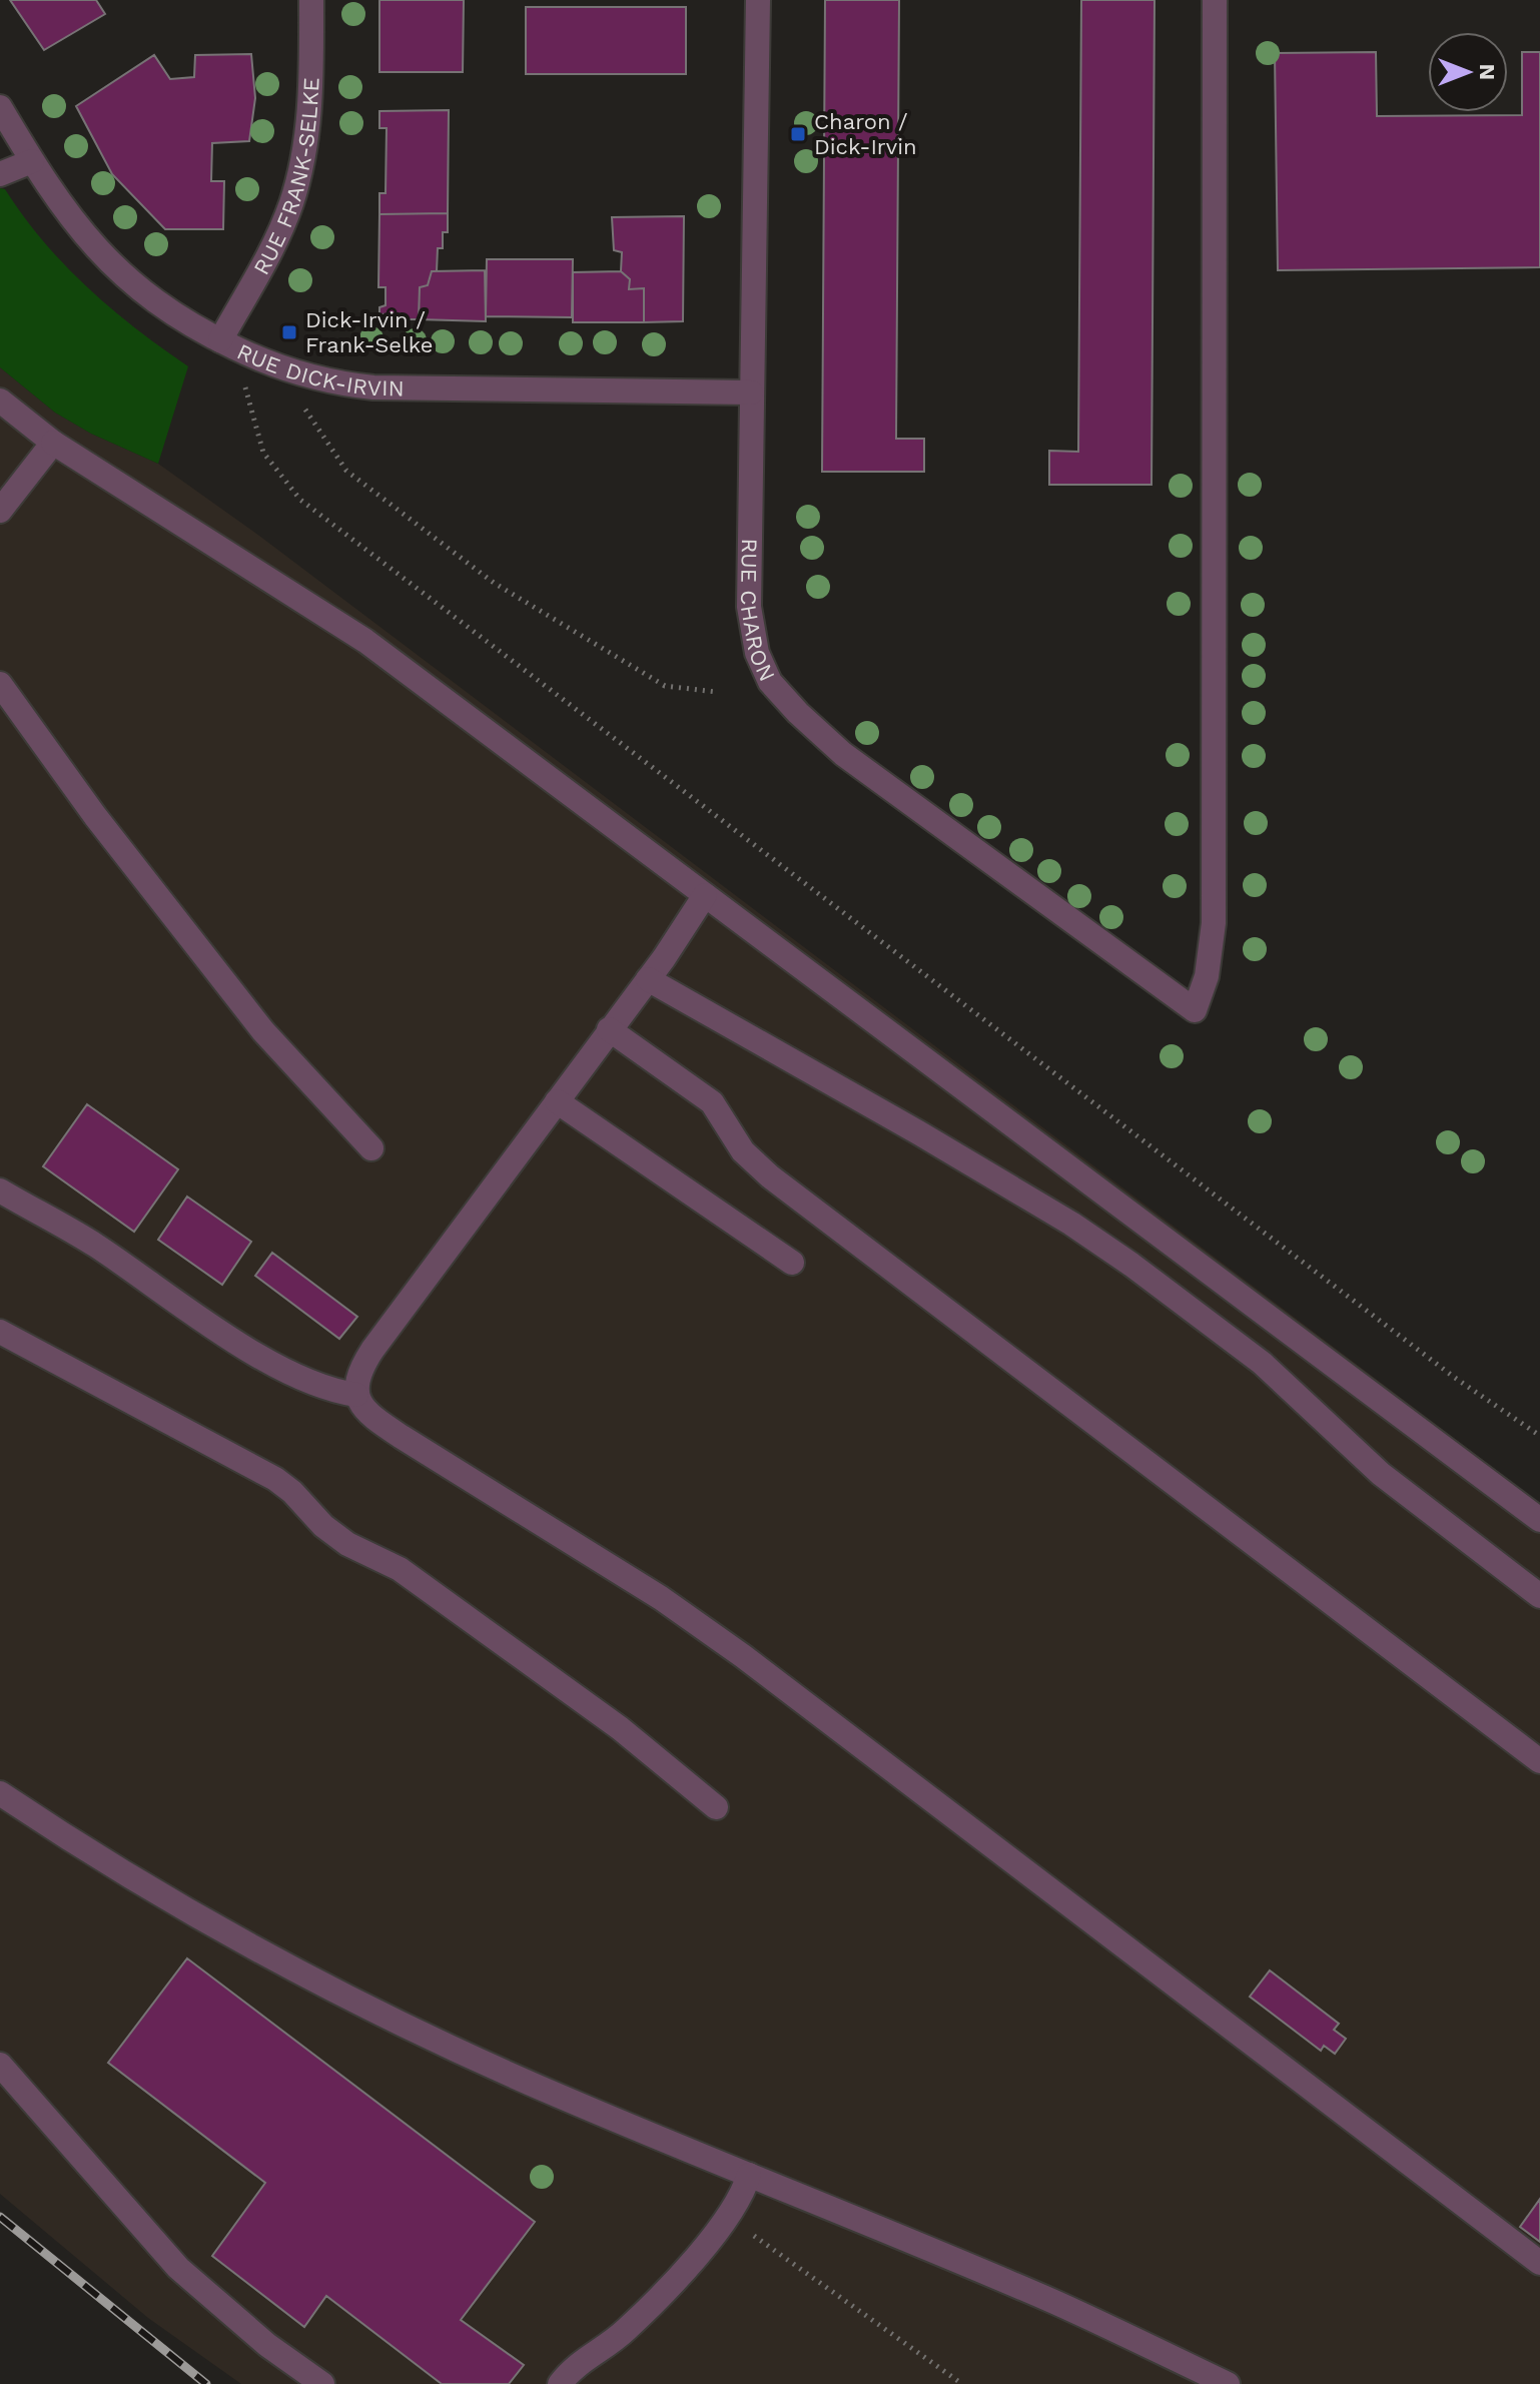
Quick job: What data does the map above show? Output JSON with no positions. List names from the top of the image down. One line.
{"streets":{"street":["RUE FRANK-SELKE","RUE DICK-IRVIN","RUE CHARON"]},"crossings":[["RUE FRANK-SELKE","RUE DICK-IRVIN"],["RUE DICK-IRVIN","RUE CHARON"]],"places":{"transit":["Charon / Dick-Irvin","Dick-Irvin / Frank-Selke"]},"north":"right"}
